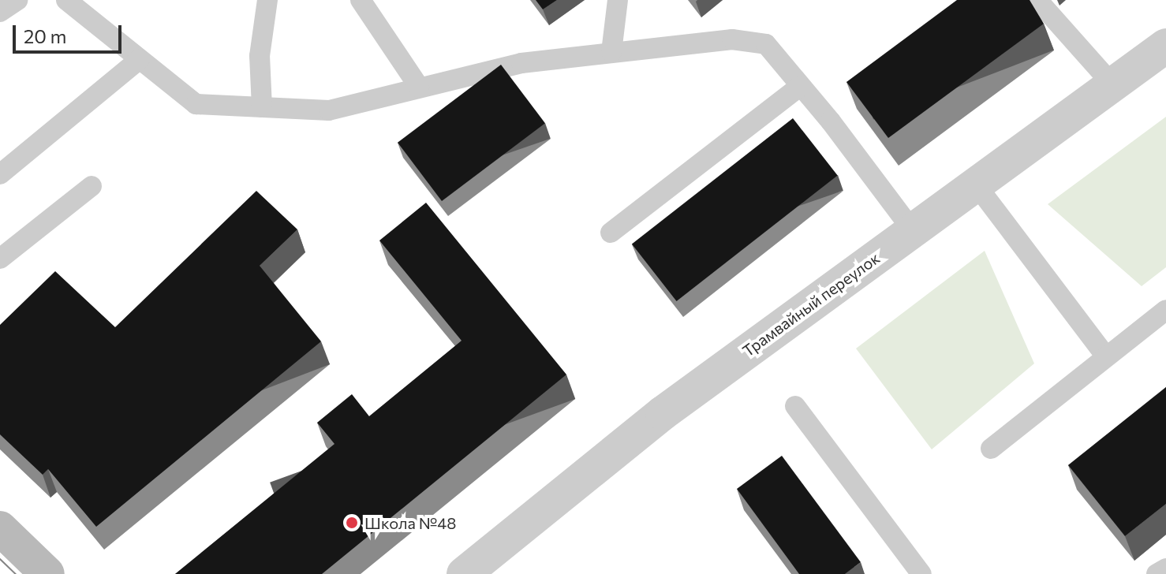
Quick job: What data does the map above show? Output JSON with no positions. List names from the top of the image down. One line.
{"streets":{"street":["Трамвайный переулок"]},"places":["Школа №48"],"scale_bar":"20 m"}
